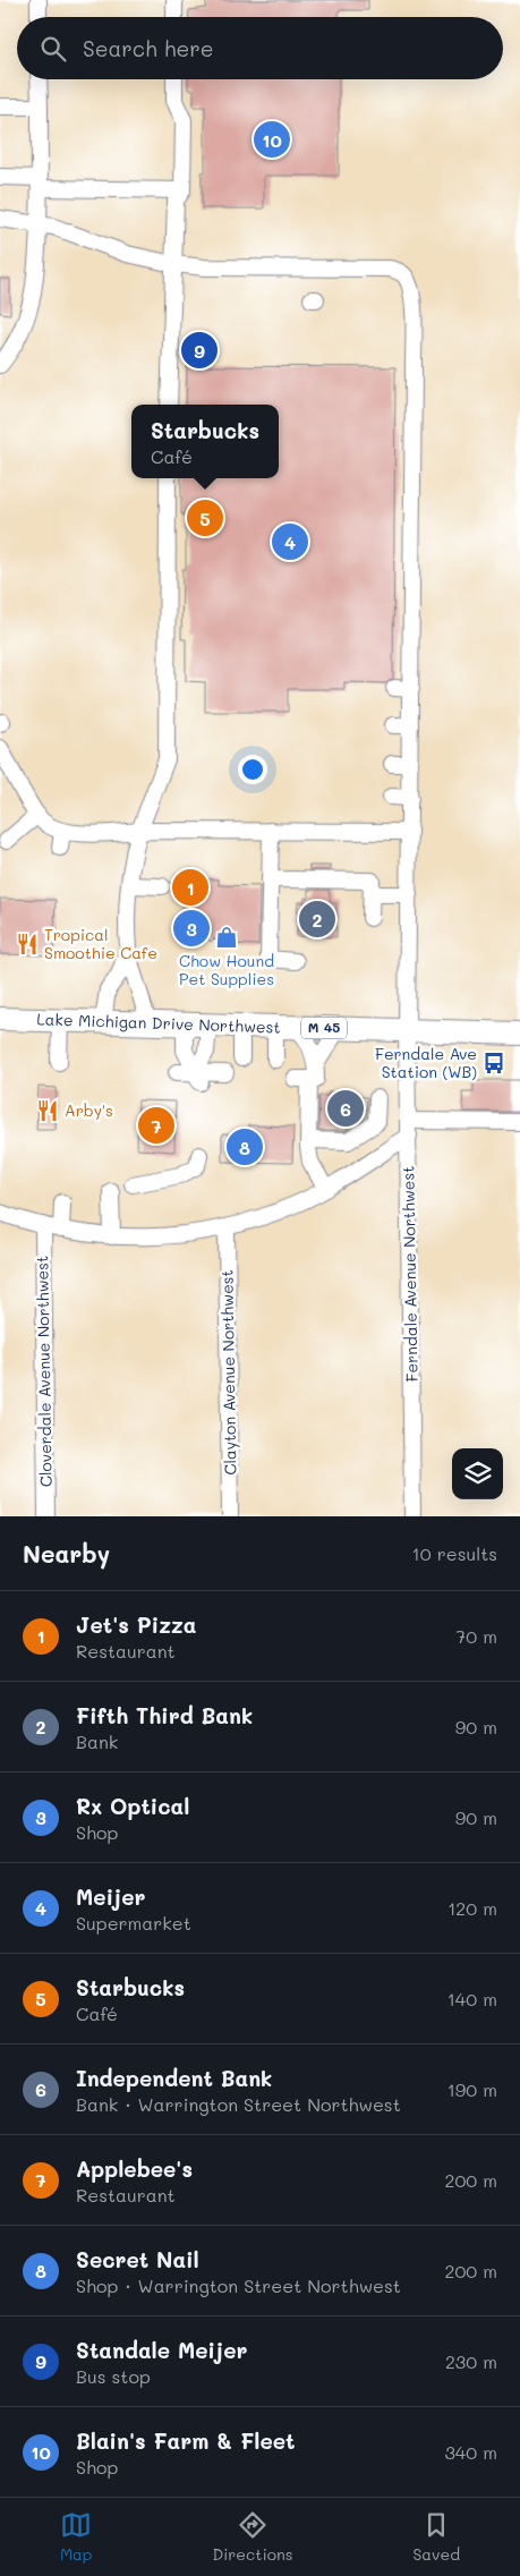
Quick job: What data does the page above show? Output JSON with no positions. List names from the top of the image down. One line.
{"streets":{"highway":["Lake Michigan Drive Northwest","M 45"],"street":["Ferndale Avenue Northwest","Cloverdale Avenue Northwest","Clayton Avenue Northwest"]},"crossings":[["Lake Michigan Drive Northwest","Ferndale Avenue Northwest"]],"places":{"shop":["Chow Hound Pet Supplies"],"restaurant":["Tropical Smoothie Cafe","Arby's"],"bus stop":["Ferndale Ave Station (WB)"]},"page":{"search":"Search here","pins":["10","9","5","4","1","2","3","6","7","8"],"popup":["Starbucks","Café"],"heading":["Nearby","10 results"],"list":[{"mark":"1","name":"Jet's Pizza","note":"Restaurant","value":"70 m"},{"mark":"2","name":"Fifth Third Bank","note":"Bank","value":"90 m"},{"mark":"3","name":"Rx Optical","note":"Shop","value":"90 m"},{"mark":"4","name":"Meijer","note":"Supermarket","value":"120 m"},{"mark":"5","name":"Starbucks","note":"Café","value":"140 m"},{"mark":"6","name":"Independent Bank","note":"Bank · Warrington Street Northwest","value":"190 m"},{"mark":"7","name":"Applebee's","note":"Restaurant","value":"200 m"},{"mark":"8","name":"Secret Nail","note":"Shop · Warrington Street Northwest","value":"200 m"},{"mark":"9","name":"Standale Meijer","note":"Bus stop","value":"230 m"},{"mark":"10","name":"Blain's Farm & Fleet","note":"Shop","value":"340 m"}],"nav":["Map","Directions","Saved"]}}
